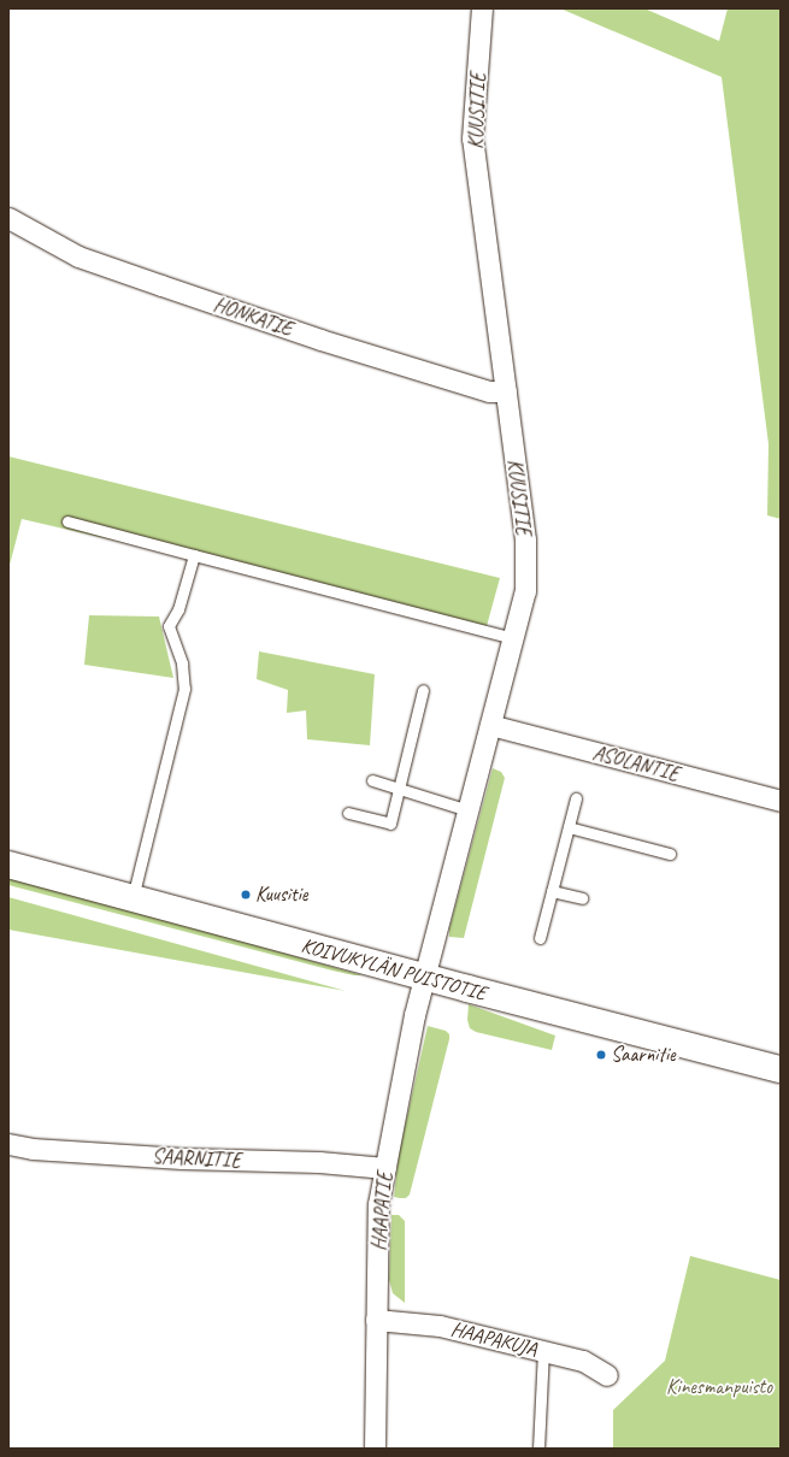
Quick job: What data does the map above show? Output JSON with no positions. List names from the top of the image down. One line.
{"streets":{"street":["KUUSITIE","HONKATIE","ASOLANTIE","KOIVUKYLÄN PUISTOTIE","SAARNITIE","HAAPATIE","HAAPAKUJA"]},"crossings":[["KUUSITIE","HONKATIE"],["KUUSITIE","ASOLANTIE"],["KUUSITIE","KOIVUKYLÄN PUISTOTIE"],["KUUSITIE","HAAPATIE"],["KOIVUKYLÄN PUISTOTIE","HAAPATIE"],["SAARNITIE","HAAPATIE"],["HAAPATIE","HAAPAKUJA"]],"parks":["Kinesmanpuisto"],"places":["Kuusitie","Saarnitie"]}
